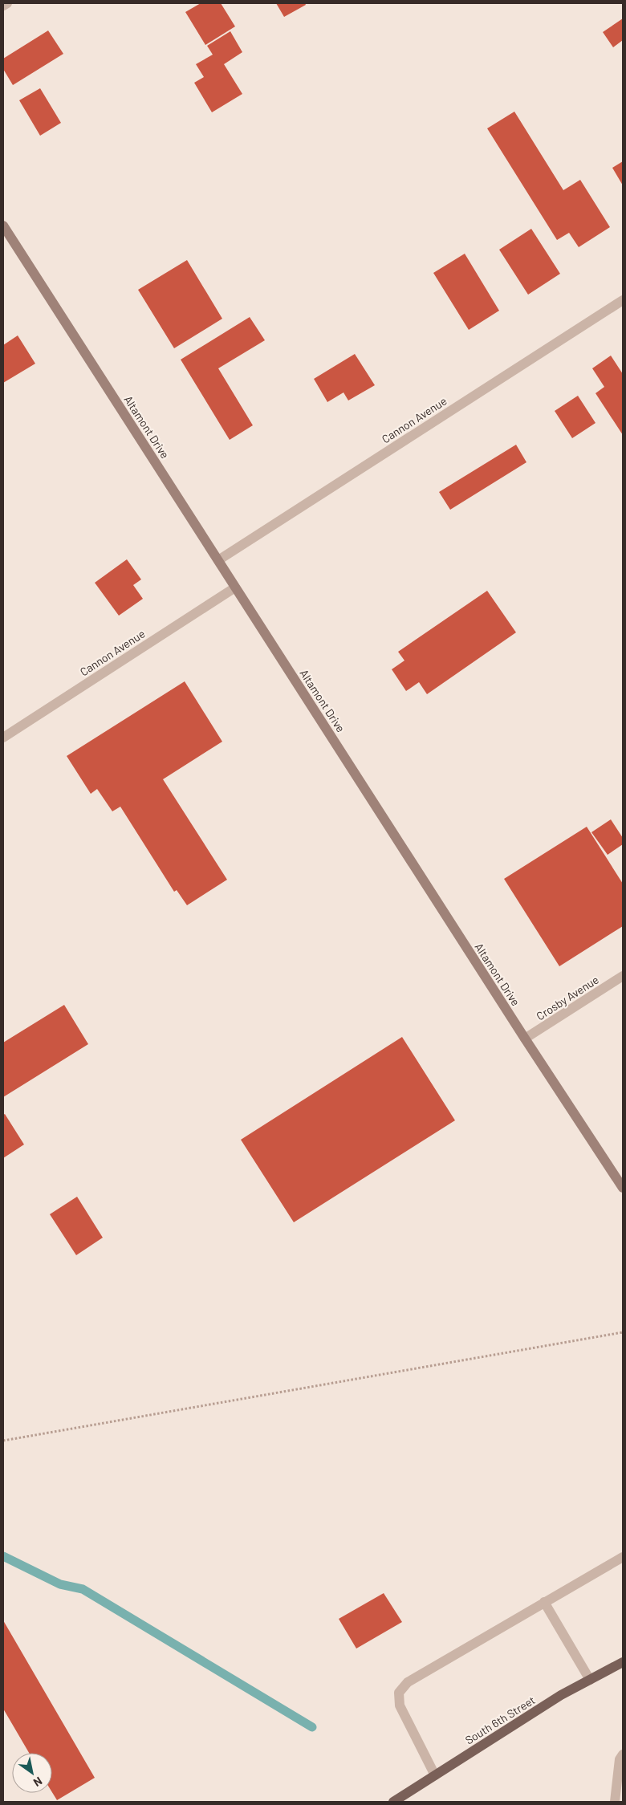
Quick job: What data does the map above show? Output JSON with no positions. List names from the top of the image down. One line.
{"streets":{"main road":["Altamont Drive","South 6th Street"],"street":["Cannon Avenue","Crosby Avenue"]},"crossings":[["Cannon Avenue","Altamont Drive"],["Altamont Drive","Crosby Avenue"]],"north":"bottom right"}
